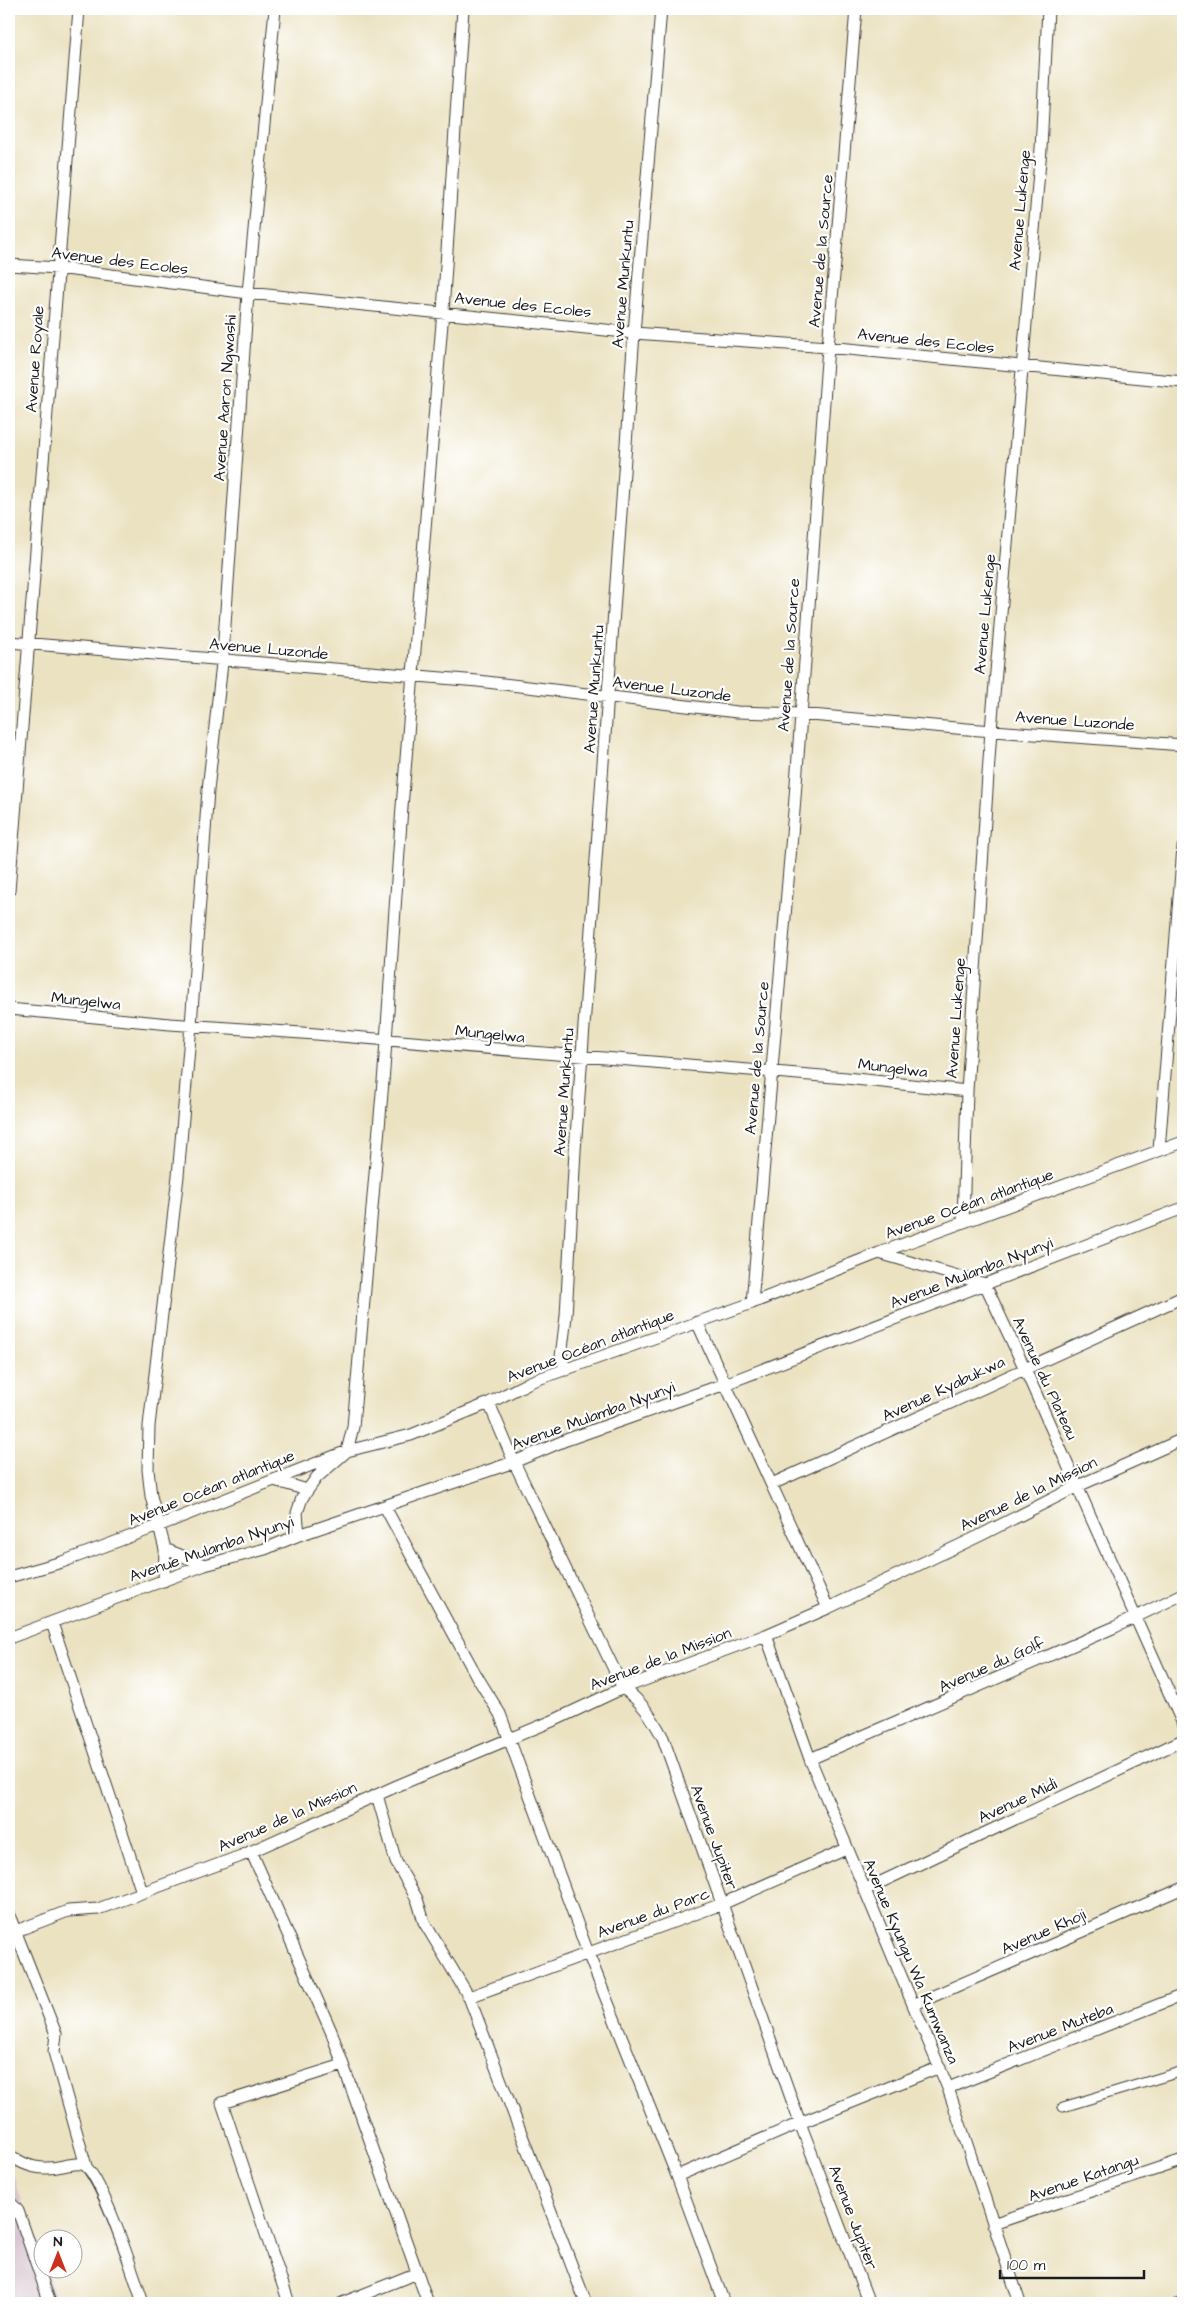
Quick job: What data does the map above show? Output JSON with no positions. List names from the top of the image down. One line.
{"streets":{"street":["Avenue Lukenge","Avenue de la Source","Avenue des Ecoles","Avenue Munkuntu","Avenue Royale","Avenue Aaron Ngwashi","Avenue Luzonde","Mungelwa","Avenue Océan atlantique","Avenue Mulamba Nyunyi","Avenue du Plateau","Avenue Kyabukwa","Avenue de la Mission","Avenue du Golf","Avenue Midi","Avenue Jupiter","Avenue du Parc","Avenue Khoji","Avenue Kyungu Wa Kumwanza","Avenue Muteba","Avenue Katangu"]},"crossings":[["Avenue Lukenge","Avenue des Ecoles"],["Avenue Lukenge","Avenue Luzonde"],["Avenue Lukenge","Mungelwa"],["Avenue Lukenge","Avenue Océan atlantique"],["Avenue de la Source","Avenue des Ecoles"],["Avenue de la Source","Avenue Luzonde"],["Avenue de la Source","Mungelwa"],["Avenue de la Source","Avenue Océan atlantique"],["Avenue des Ecoles","Avenue Munkuntu"],["Avenue des Ecoles","Avenue Royale"],["Avenue des Ecoles","Avenue Aaron Ngwashi"],["Avenue Munkuntu","Avenue Luzonde"],["Avenue Munkuntu","Mungelwa"],["Avenue Munkuntu","Avenue Océan atlantique"],["Avenue Royale","Avenue Luzonde"],["Avenue Aaron Ngwashi","Avenue Luzonde"],["Avenue Aaron Ngwashi","Mungelwa"],["Avenue Aaron Ngwashi","Avenue Océan atlantique"],["Avenue Aaron Ngwashi","Avenue Mulamba Nyunyi"],["Avenue Océan atlantique","Avenue Jupiter"],["Avenue Mulamba Nyunyi","Avenue du Plateau"],["Avenue Mulamba Nyunyi","Avenue Jupiter"],["Avenue du Plateau","Avenue Kyabukwa"],["Avenue du Plateau","Avenue de la Mission"],["Avenue du Plateau","Avenue du Golf"],["Avenue de la Mission","Avenue Jupiter"],["Avenue de la Mission","Avenue Kyungu Wa Kumwanza"],["Avenue du Golf","Avenue Kyungu Wa Kumwanza"],["Avenue Midi","Avenue Kyungu Wa Kumwanza"],["Avenue Jupiter","Avenue du Parc"],["Avenue du Parc","Avenue Kyungu Wa Kumwanza"],["Avenue Khoji","Avenue Kyungu Wa Kumwanza"],["Avenue Kyungu Wa Kumwanza","Avenue Muteba"],["Avenue Kyungu Wa Kumwanza","Avenue Katangu"]],"scale_bar":"100 m","north":"top"}
